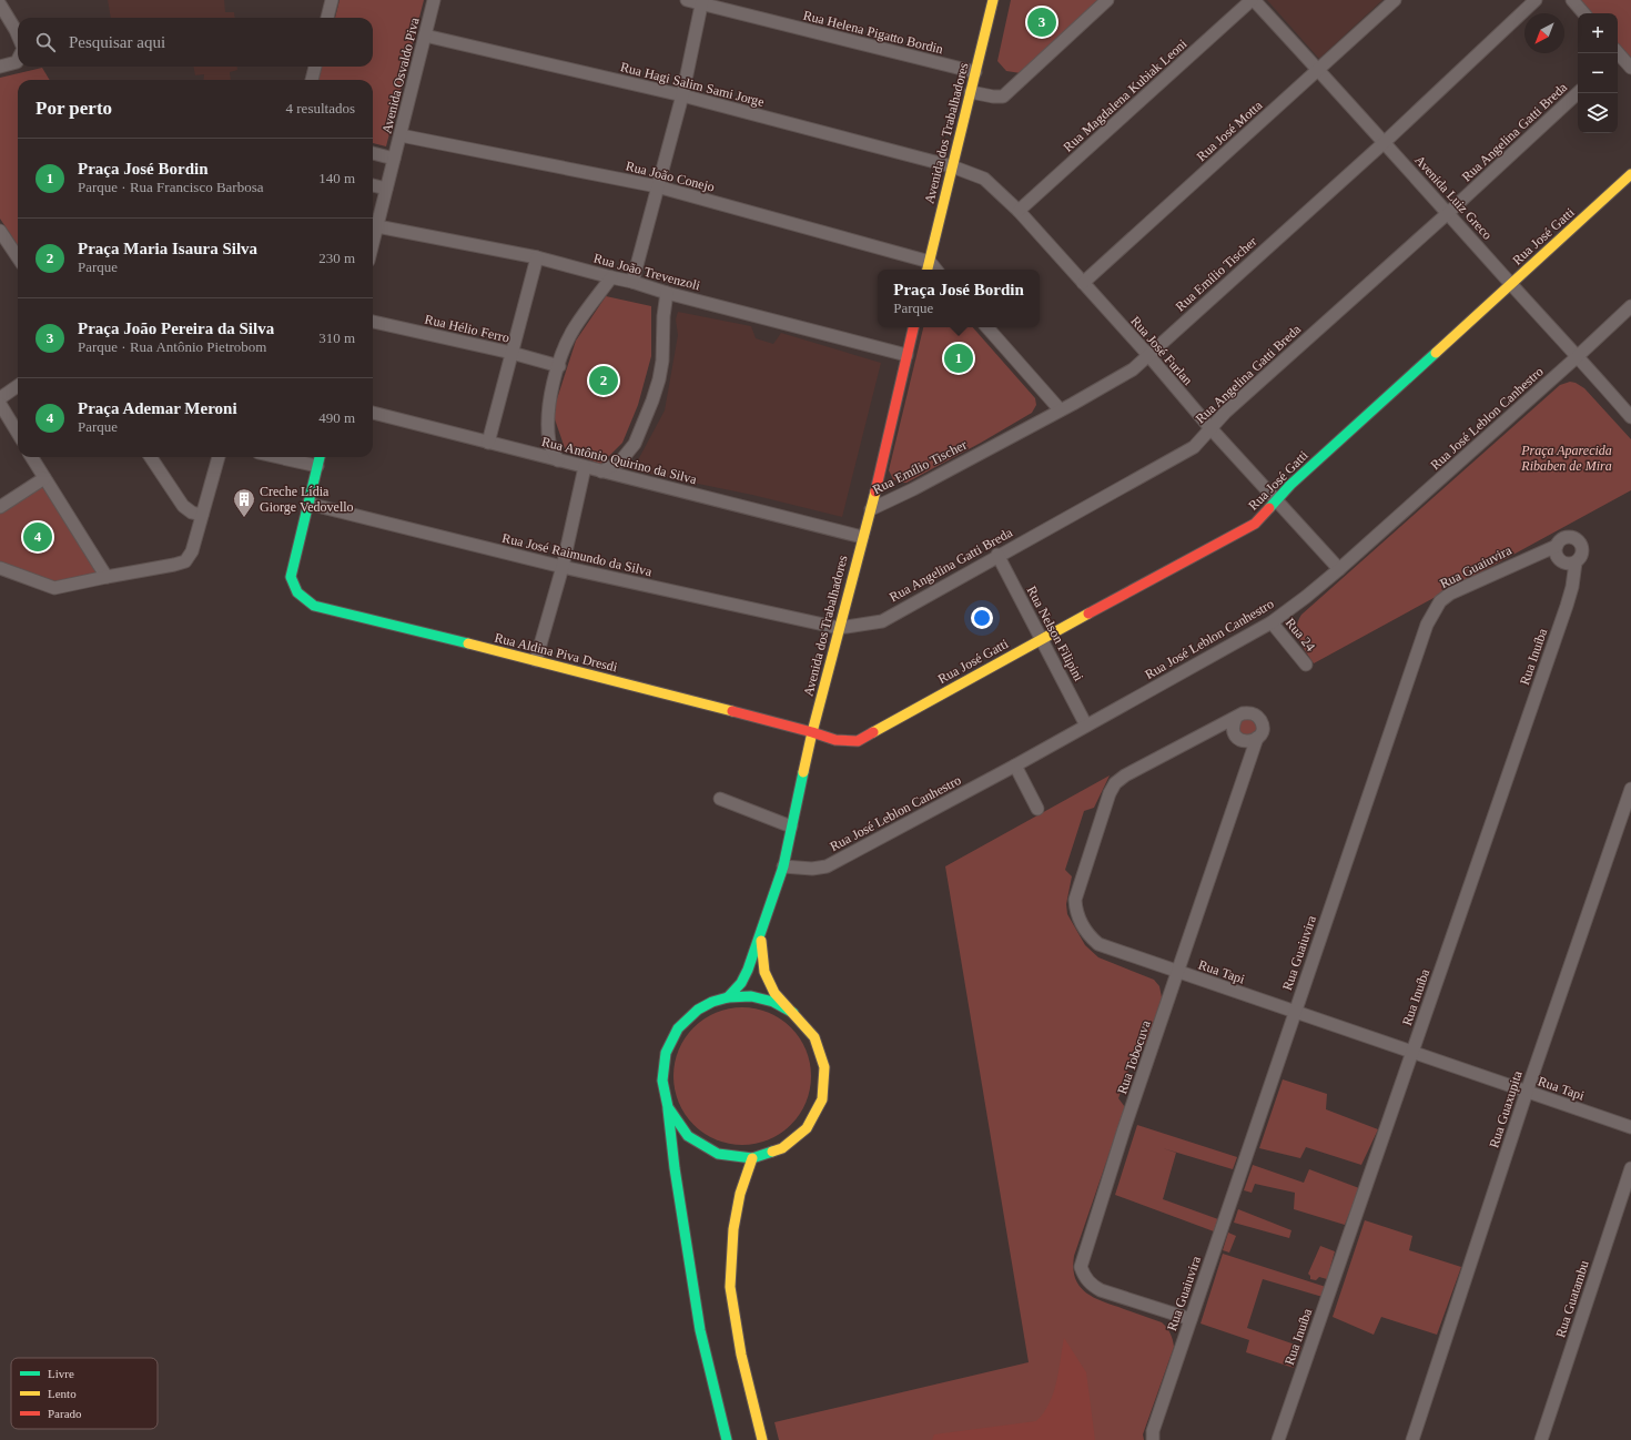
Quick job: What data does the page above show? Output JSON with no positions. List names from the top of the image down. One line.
{"streets":{"street":["Rua Helena Pigatto Bordin","Avenida Osvaldo Piva","Rua Hagi Salim Sami Jorge","Rua Magdalena Kubiak Leoni","Rua José Motta","Rua Angelina Gatti Breda","Avenida dos Trabalhadores","Rua João Conejo","Avenida Luiz Greco","Rua José Gatti","Rua João Trevenzoli","Rua Emílio Tischer","Rua Hélio Ferro","Rua José Furlan","Rua José Leblon Canhestro","Rua Antônio Quirino da Silva","Rua José Raimundo da Silva","Rua Guaiuvira","Rua Nelson Filipini","Rua 24","Rua Aldina Piva Dresdi","Rua Inuíba","Rua Tapi","Rua Tobocuva","Rua Guaxupita","Rua Guatambu"]},"crossings":[["Rua Helena Pigatto Bordin","Avenida dos Trabalhadores"],["Avenida Osvaldo Piva","Rua Hagi Salim Sami Jorge"],["Avenida Osvaldo Piva","Rua João Conejo"],["Avenida Osvaldo Piva","Rua João Trevenzoli"],["Rua Hagi Salim Sami Jorge","Avenida dos Trabalhadores"],["Rua Hagi Salim Sami Jorge","Rua José Furlan"],["Rua Magdalena Kubiak Leoni","Avenida Luiz Greco"],["Rua Magdalena Kubiak Leoni","Rua José Furlan"],["Rua José Motta","Avenida Luiz Greco"],["Rua José Motta","Rua José Furlan"],["Rua Angelina Gatti Breda","Avenida dos Trabalhadores"],["Rua Angelina Gatti Breda","Avenida Luiz Greco"],["Rua Angelina Gatti Breda","Rua José Furlan"],["Rua Angelina Gatti Breda","Rua José Raimundo da Silva"],["Rua Angelina Gatti Breda","Rua Nelson Filipini"],["Avenida dos Trabalhadores","Rua João Conejo"],["Avenida dos Trabalhadores","Rua José Gatti"],["Avenida dos Trabalhadores","Rua João Trevenzoli"],["Avenida dos Trabalhadores","Rua Emílio Tischer"],["Avenida dos Trabalhadores","Rua José Furlan"],["Avenida dos Trabalhadores","Rua José Leblon Canhestro"],["Avenida dos Trabalhadores","Rua Antônio Quirino da Silva"],["Avenida dos Trabalhadores","Rua José Raimundo da Silva"],["Avenida dos Trabalhadores","Rua Aldina Piva Dresdi"],["Avenida Luiz Greco","Rua José Gatti"],["Avenida Luiz Greco","Rua Emílio Tischer"],["Avenida Luiz Greco","Rua José Leblon Canhestro"],["Rua José Gatti","Rua José Furlan"],["Rua José Gatti","Rua Nelson Filipini"],["Rua José Gatti","Rua Aldina Piva Dresdi"],["Rua Emílio Tischer","Rua José Furlan"],["Rua José Furlan","Rua José Leblon Canhestro"],["Rua José Leblon Canhestro","Rua Nelson Filipini"],["Rua José Leblon Canhestro","Rua 24"],["Rua José Raimundo da Silva","Rua Aldina Piva Dresdi"],["Rua Guaiuvira","Rua Inuíba"],["Rua Guaiuvira","Rua Tapi"],["Rua Guaiuvira","Rua Tobocuva"],["Rua Inuíba","Rua Tapi"],["Rua Tapi","Rua Tobocuva"],["Rua Tapi","Rua Guaxupita"]],"parks":["Praça Aparecida Ribaben de Mira"],"places":{"building":["Creche Lídia Giorge Vedovello"]},"legend":["Livre","Lento","Parado"],"north":"bottom left","page":{"pins":["3","1","2","4"],"map_buttons":["+","−"],"search":"Pesquisar aqui","heading":["Por perto","4 resultados"],"list":[{"mark":"1","name":"Praça José Bordin","note":"Parque · Rua Francisco Barbosa","value":"140 m"},{"mark":"2","name":"Praça Maria Isaura Silva","note":"Parque","value":"230 m"},{"mark":"3","name":"Praça João Pereira da Silva","note":"Parque · Rua Antônio Pietrobom","value":"310 m"},{"mark":"4","name":"Praça Ademar Meroni","note":"Parque","value":"490 m"}],"popup":["Praça José Bordin","Parque"]}}
